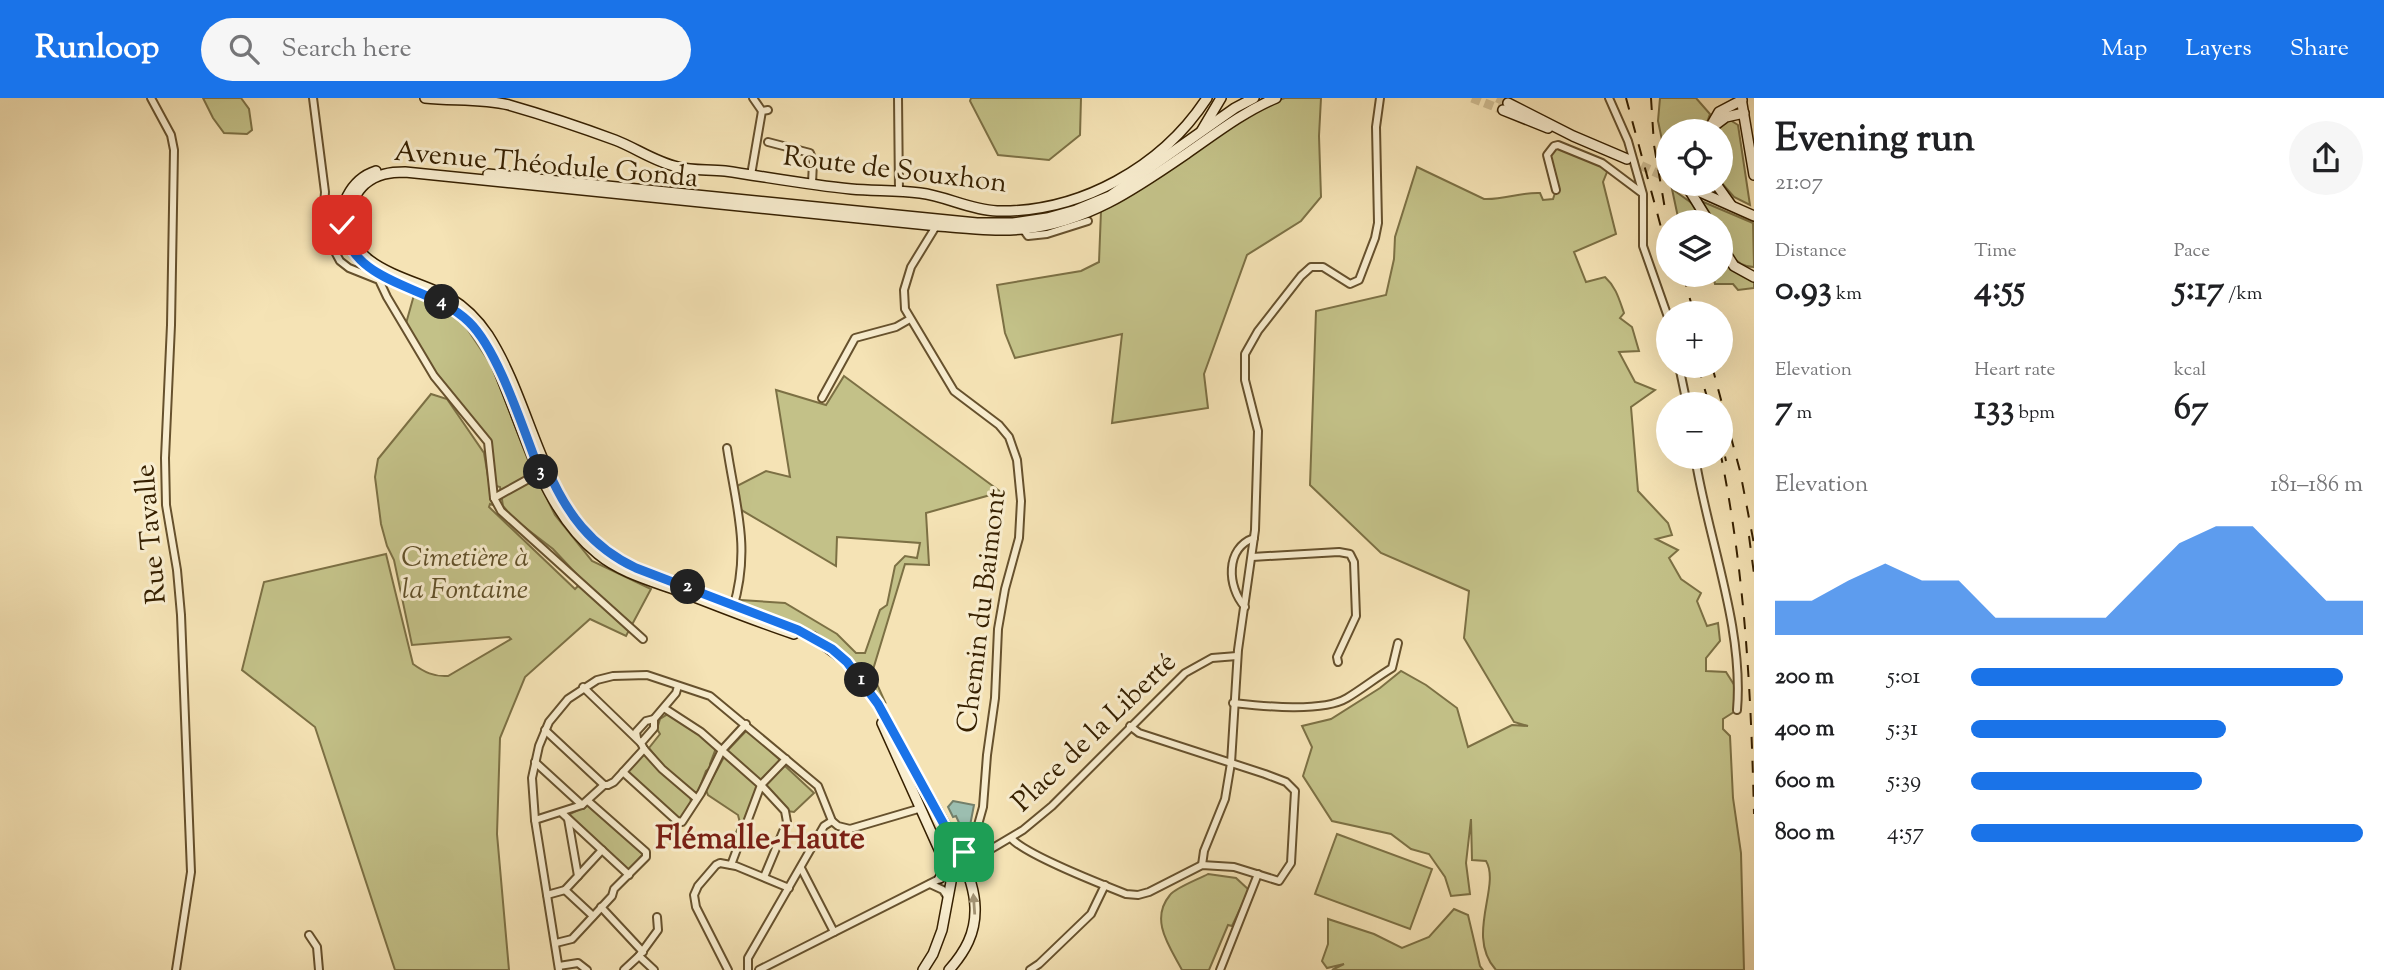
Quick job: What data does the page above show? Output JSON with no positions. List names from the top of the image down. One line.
{"streets":{"main road":["Avenue Théodule Gonda","Route de Souxhon"],"street":["Rue Tavalle","Chemin du Baimont","Place de la Liberté"]},"crossings":[["Avenue Théodule Gonda","Chemin du Baimont"],["Avenue Théodule Gonda","Place de la Liberté"],["Chemin du Baimont","Place de la Liberté"]],"districts":["Flémalle-Haute"],"parks":["Cimetière à la Fontaine"],"page":{"header":"Runloop","search":"Search here","nav":["Map","Layers","Share"],"heading":["Evening run","21:07"],"map_buttons":["+","−"],"stats":[["Distance","0.93 km"],["Time","4:55"],["Pace","5:17 /km"],["Elevation","7 m"],["Heart rate","133 bpm"],["kcal","67"]],"pins":["4","3","2","1"],"chart":["Elevation","181–186 m"],"list":[{"name":"200 m","note":"5:01"},{"name":"400 m","note":"5:31"},{"name":"600 m","note":"5:39"},{"name":"800 m","note":"4:57"}]}}
